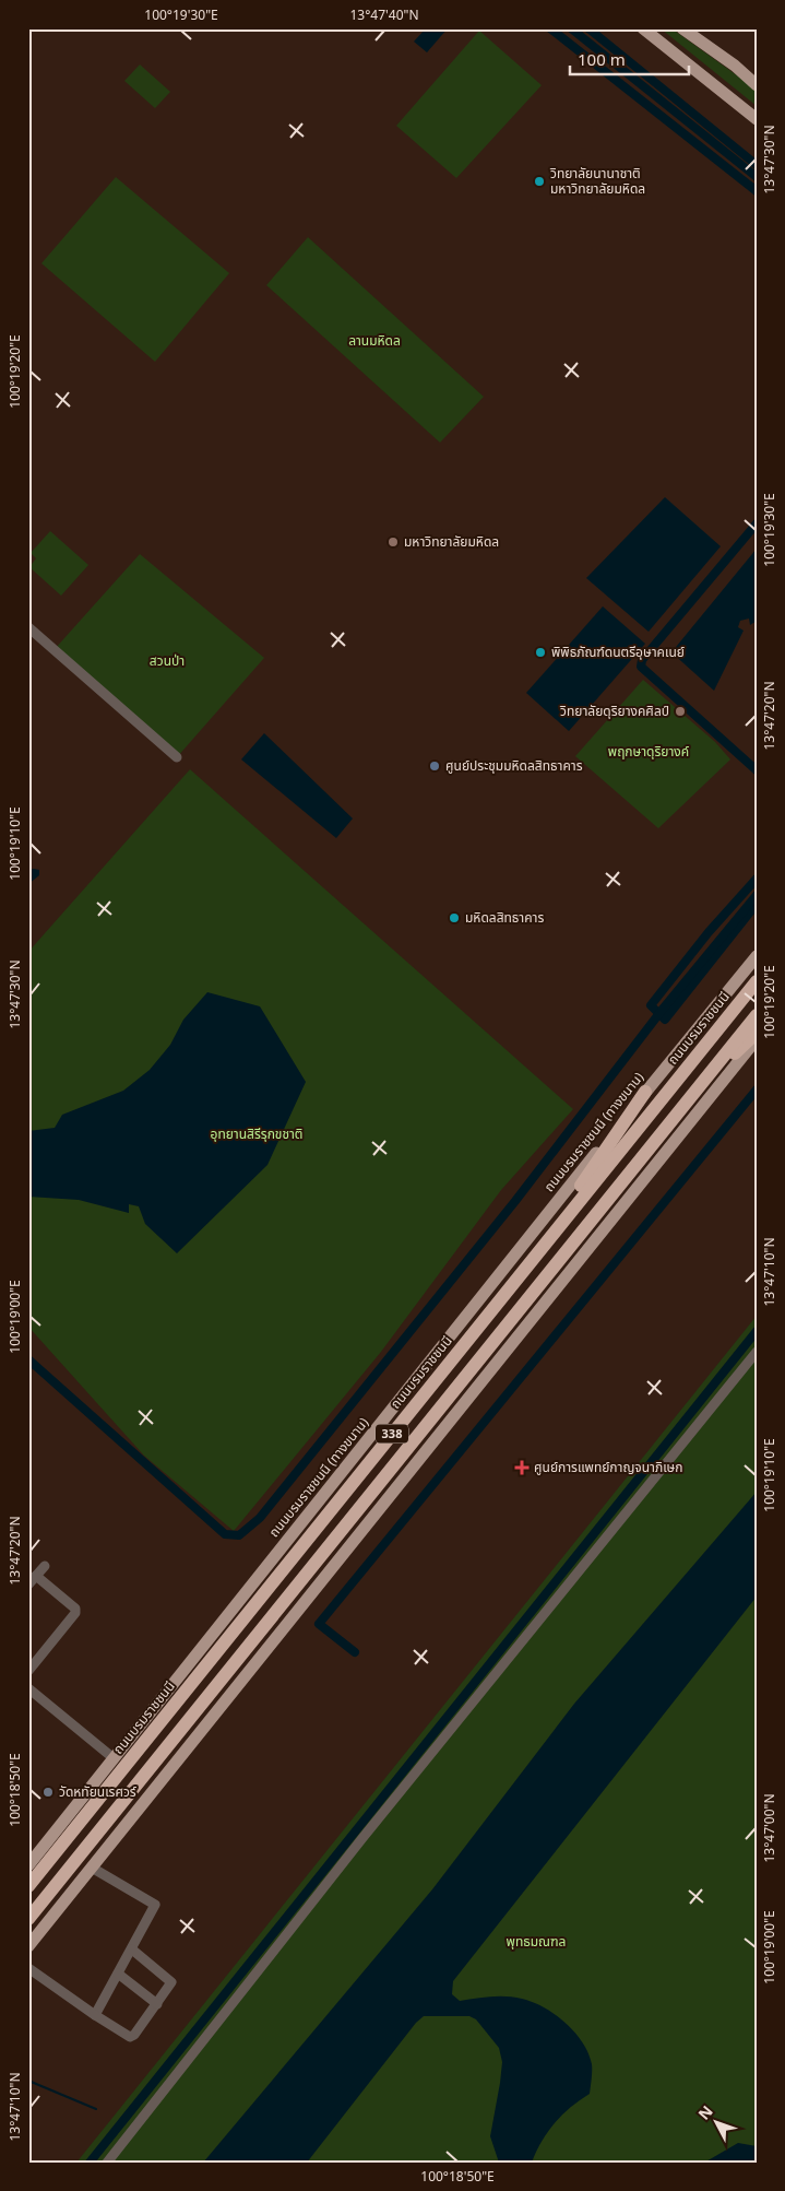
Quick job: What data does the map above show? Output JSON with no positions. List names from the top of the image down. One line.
{"streets":{"highway":["ถนนบรมราชชนนี","338"],"main road":["ถนนบรมราชชนนี (ทางขนาน)"]},"parks":["ลานมหิดล","สวนป่า","พฤกษาดุริยางค์","อุทยานสิรีรุกขชาติ","พุทธมณฑล"],"places":{"other":["วิทยาลัยนานาชาติ มหาวิทยาลัยมหิดล","มหาวิทยาลัยมหิดล","พิพิธภัณฑ์ดนตรีอุษาคเนย์","วิทยาลัยดุริยางคศิลป์","ศูนย์ประชุมมหิดลสิทธาคาร","มหิดลสิทธาคาร","วัดหทัยนเรศวร์"],"health":["ศูนย์การแพทย์กาญจนาภิเษก"]},"scale_bar":"100 m","north":"top left","coordinates":["100°19'30\"E","13°47'40\"N","13°47'30\"N","100°19'20\"E","13°47'20\"N","100°19'10\"E","13°47'10\"N","100°19'00\"E","100°18'50\"E","13°47'00\"N"]}
